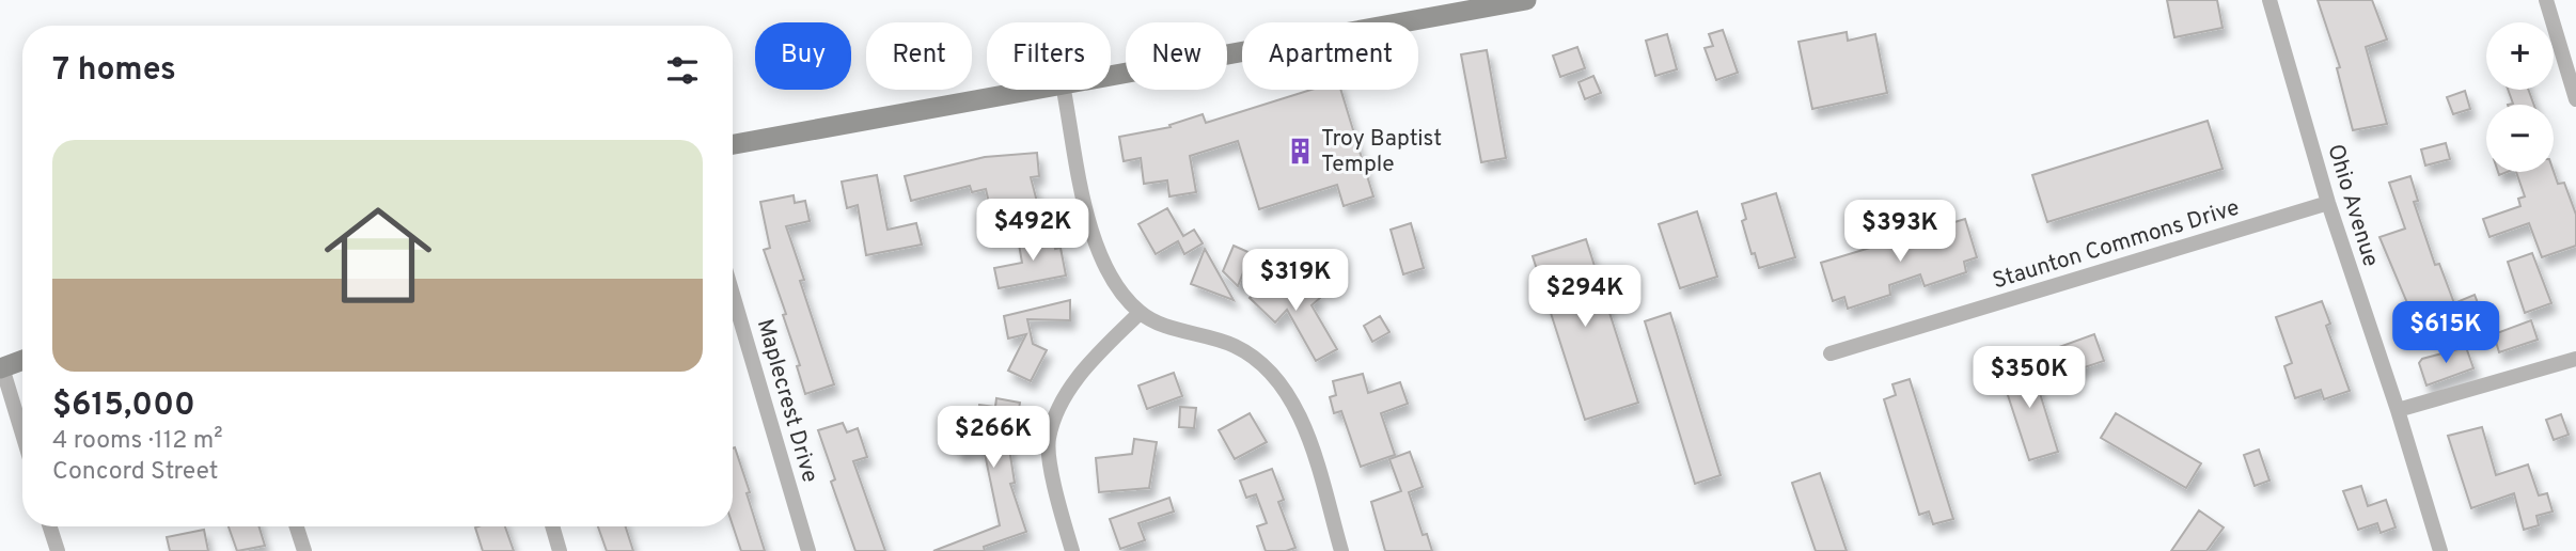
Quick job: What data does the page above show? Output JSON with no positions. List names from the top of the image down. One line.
{"streets":{"street":["Ohio Avenue","Staunton Commons Drive","Maplecrest Drive"]},"crossings":[["Ohio Avenue","Staunton Commons Drive"]],"places":{"building":["Troy Baptist Temple"]},"page":{"map_buttons":["+","−"],"chip":["Buy","Rent","Filters","New","Apartment"],"heading":"7 homes","list":[{"name":"$615,000","note":"4 rooms · 112 m² · Concord Street"}],"price":["$492K","$393K","$319K","$294K","$615K","$350K","$266K"]}}
